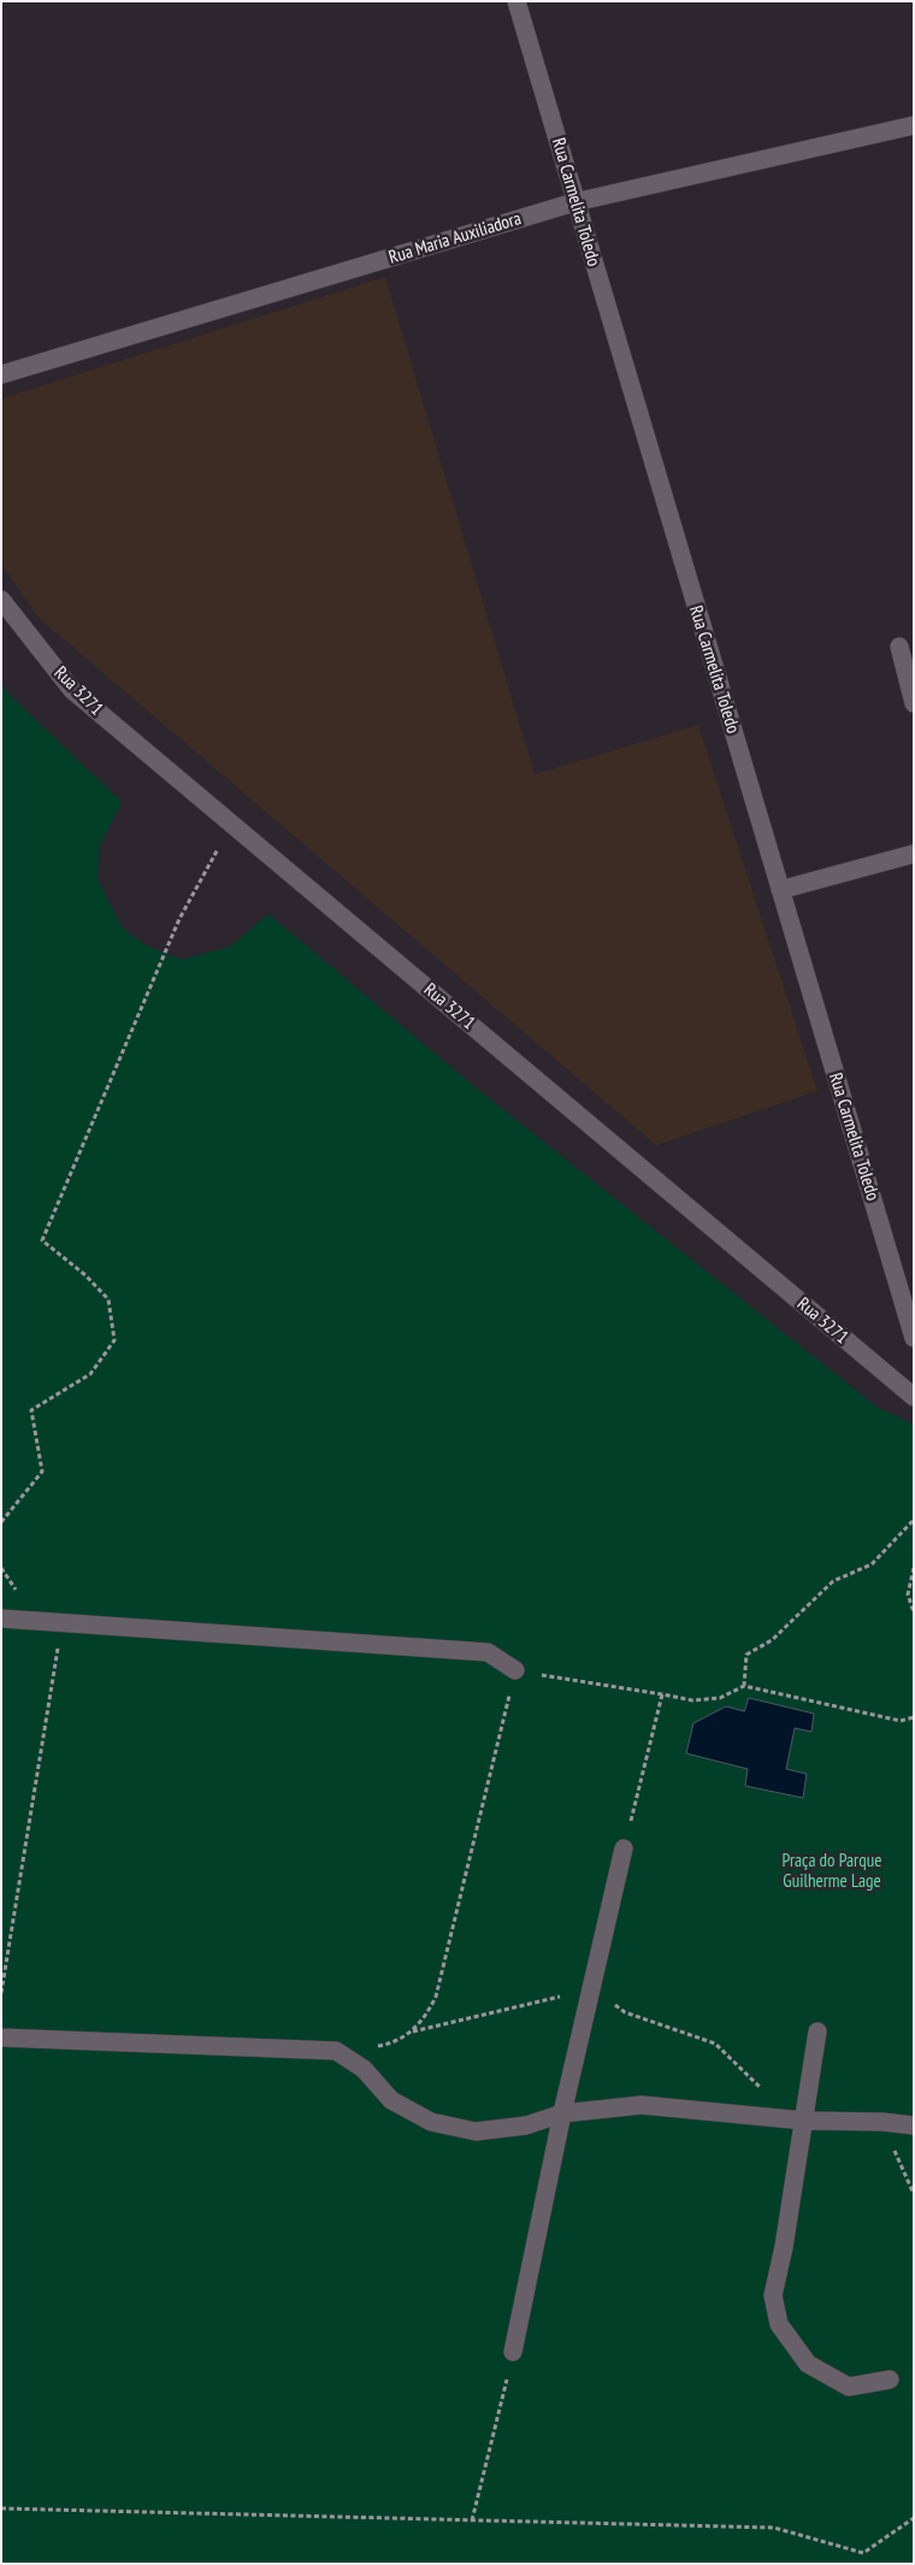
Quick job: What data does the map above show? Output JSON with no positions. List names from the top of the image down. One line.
{"streets":{"street":["Rua Carmelita Toledo","Rua Maria Auxiliadora","Rua 3271"]},"crossings":[["Rua Carmelita Toledo","Rua Maria Auxiliadora"]],"parks":["Praça do Parque Guilherme Lage"]}
